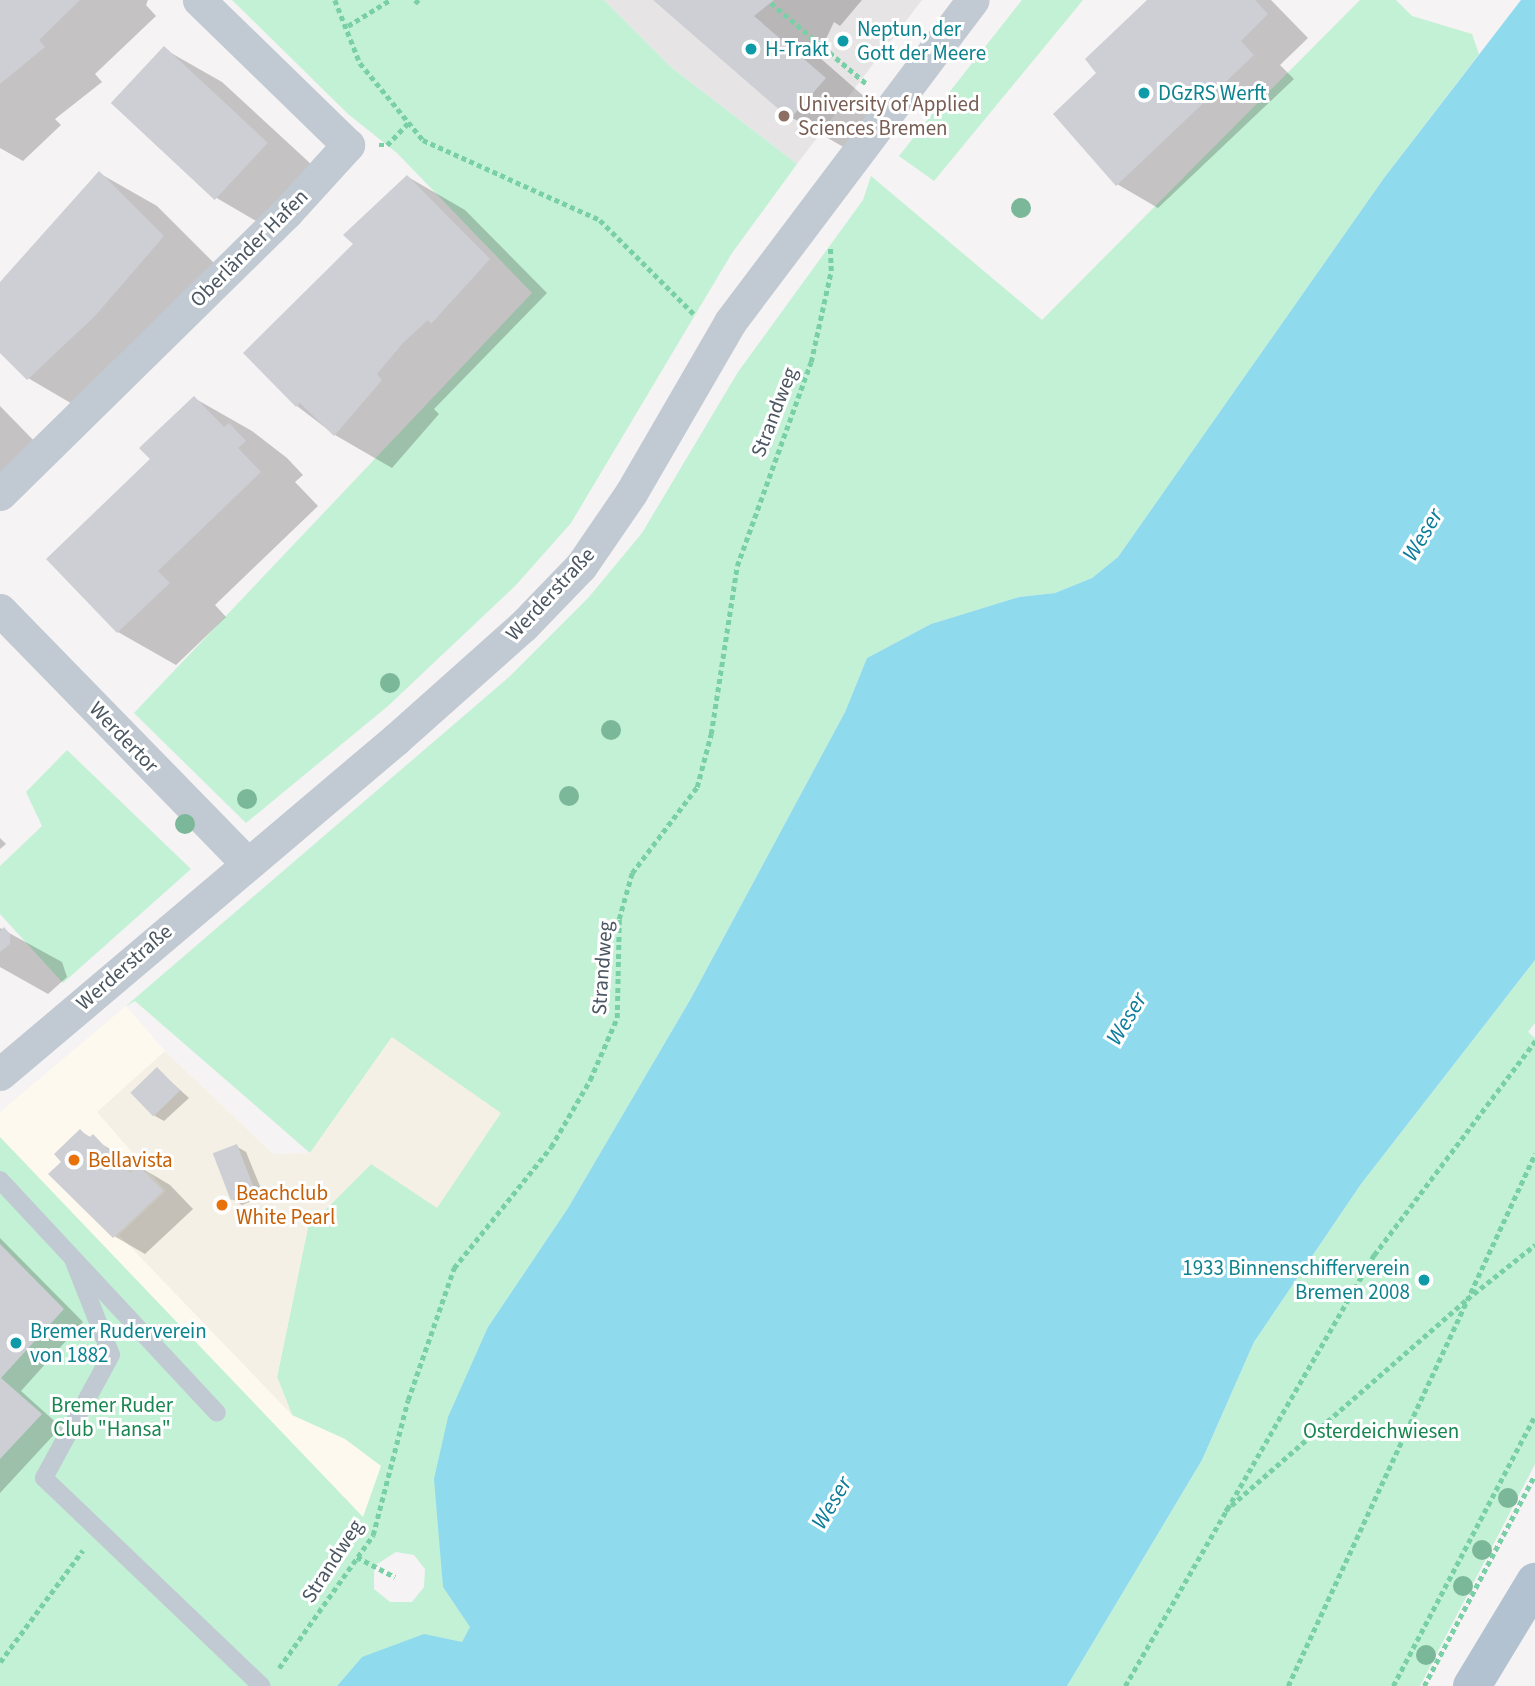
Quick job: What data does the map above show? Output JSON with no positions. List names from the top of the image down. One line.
{"streets":{"street":["Oberländer Hafen","Werderstraße","Werdertor"],"path":["Strandweg"]},"crossings":[["Strandweg","Werderstraße"],["Werderstraße","Werdertor"]],"water":["Weser"],"parks":["Bremer Ruder Club \"Hansa\"","Osterdeichwiesen"],"places":["Neptun, der Gott der Meere","H-Trakt","DGzRS Werft","University of Applied Sciences Bremen","Bellavista","Beachclub White Pearl","1933 Binnenschifferverein Bremen 2008","Bremer Ruderverein von 1882"]}
